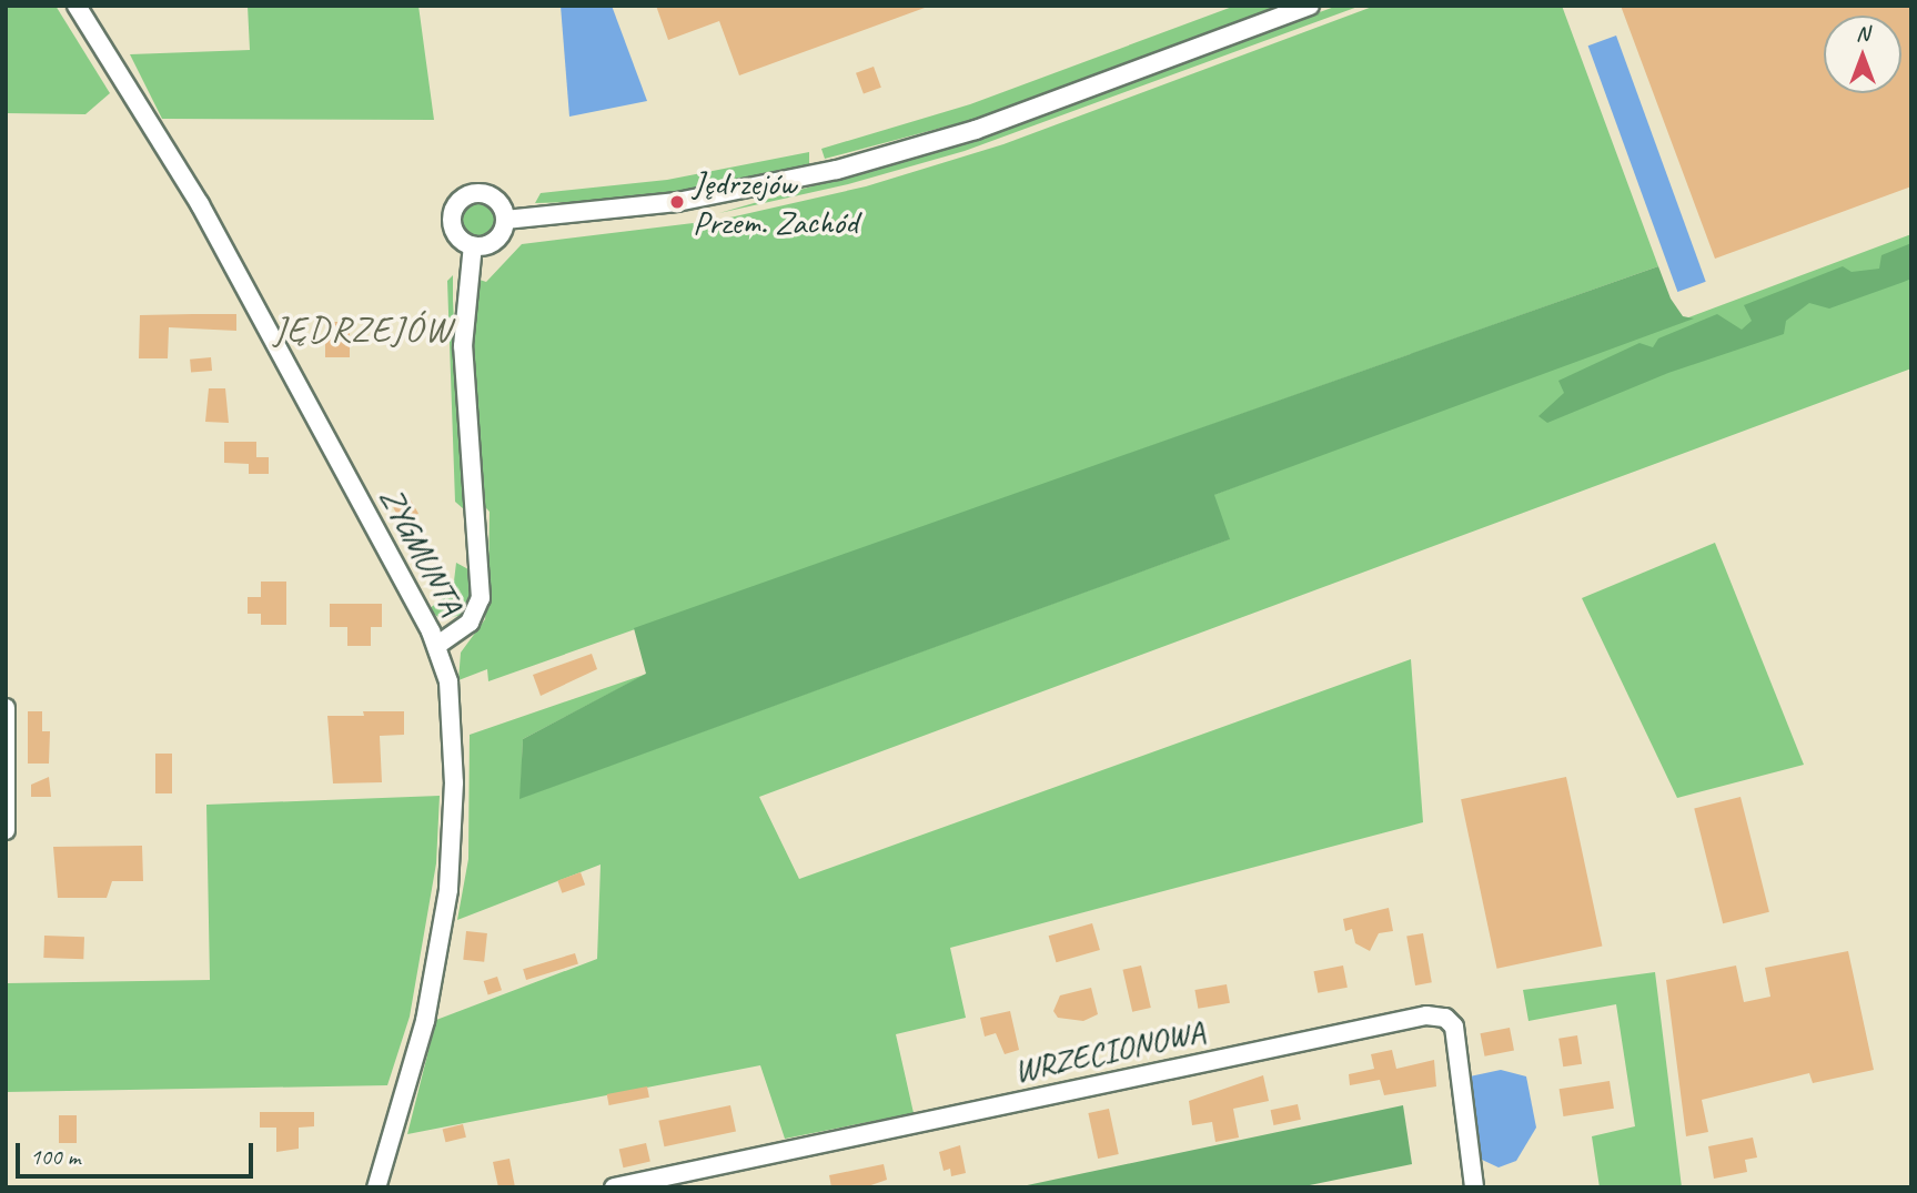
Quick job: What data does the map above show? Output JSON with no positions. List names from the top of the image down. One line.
{"streets":{"street":["ZYGMUNTA","WRZECIONOWA"]},"districts":["JĘDRZEJÓW"],"places":["Jędrzejów Przem. Zachód"],"scale_bar":"100 m","north":"top"}
